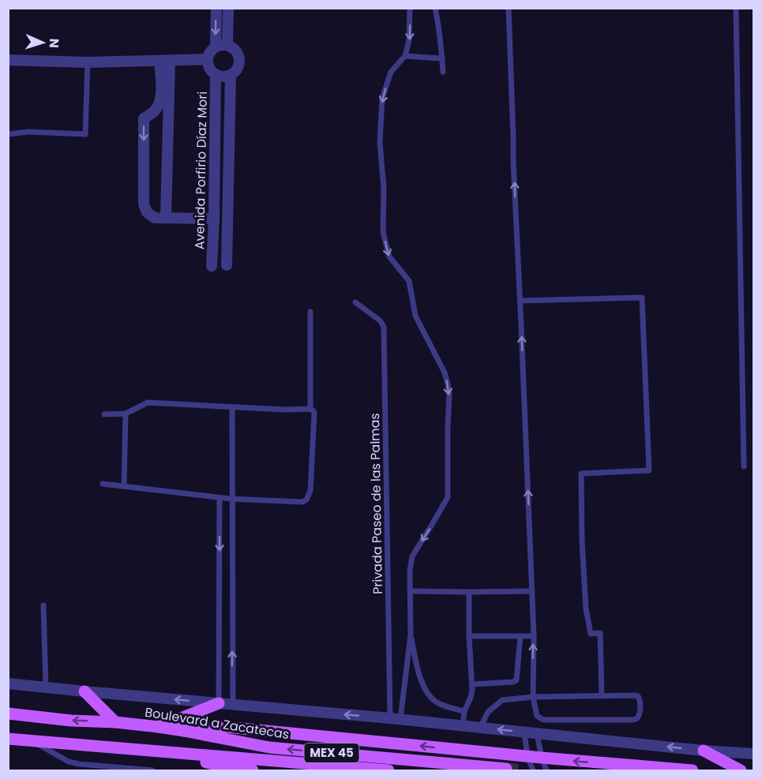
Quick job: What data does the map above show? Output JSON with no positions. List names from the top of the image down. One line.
{"streets":{"main road":["Boulevard a Zacatecas","MEX 45"],"street":["Avenida Porfirio Díaz Mori"],"lane":["Privada Paseo de las Palmas"]},"north":"right"}
